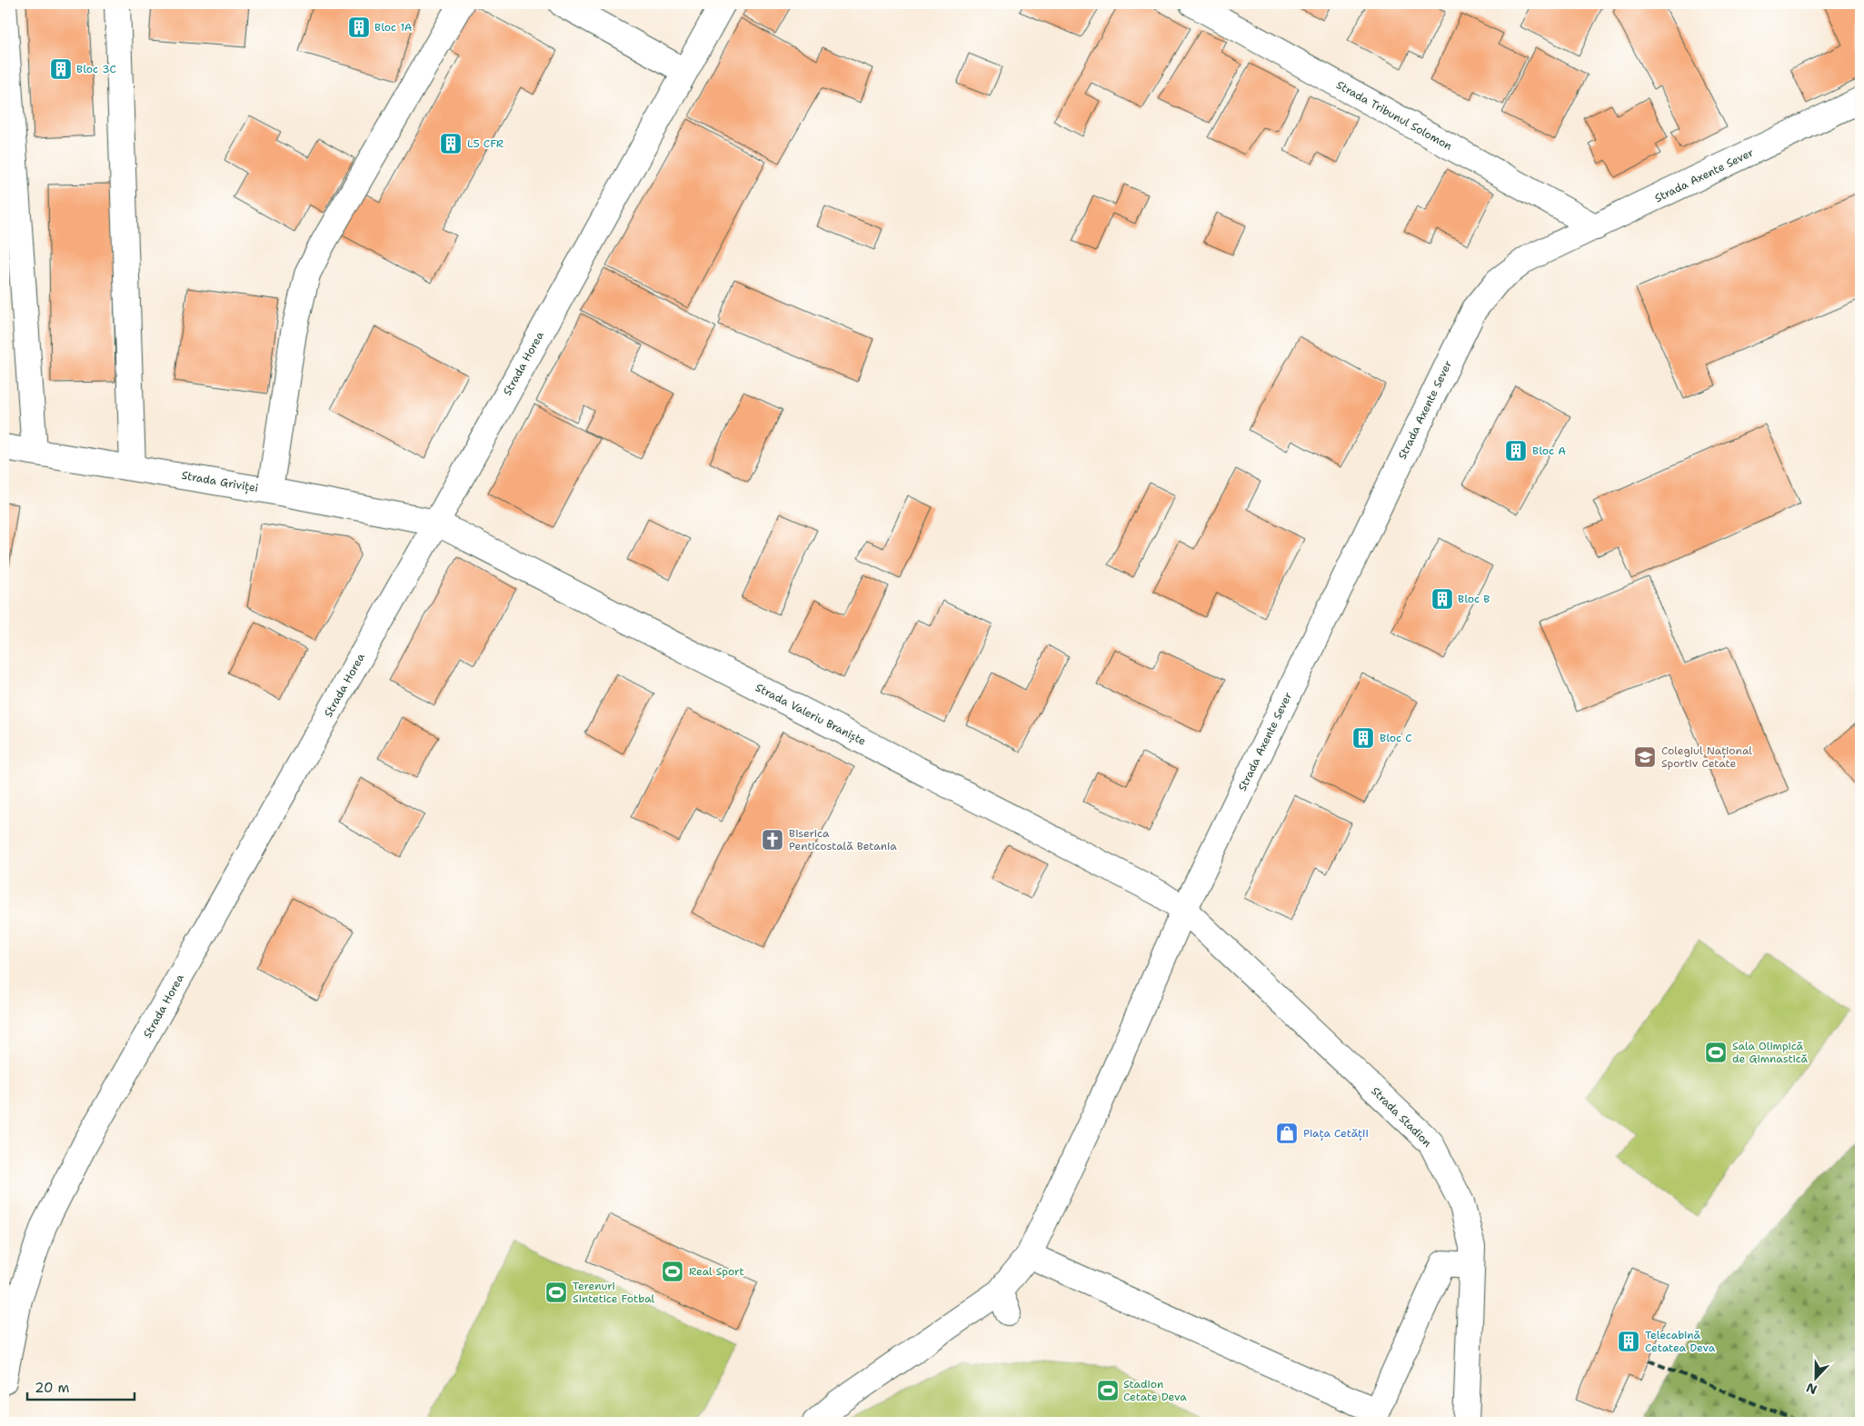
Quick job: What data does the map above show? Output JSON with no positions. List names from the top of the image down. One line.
{"streets":{"street":["Strada Tribunul Solomon","Strada Axente Sever","Strada Horea","Strada Griviței","Strada Valeriu Braniște","Strada Stadion"]},"crossings":[["Strada Tribunul Solomon","Strada Axente Sever"],["Strada Axente Sever","Strada Valeriu Braniște"],["Strada Axente Sever","Strada Stadion"],["Strada Horea","Strada Griviței"],["Strada Horea","Strada Valeriu Braniște"],["Strada Griviței","Strada Valeriu Braniște"],["Strada Valeriu Braniște","Strada Stadion"]],"places":{"building":["Bloc 1A","Bloc 3C","L5 CFR","Bloc A","Bloc B","Bloc C","Telecabină Cetatea Deva"],"school or university":["Colegiul Național Sportiv Cetate"],"church":["Biserica Penticostală Betania"],"sports":["Sala Olimpică de Gimnastică","Real Sport","Terenuri Sintetice Fotbal","Stadion Cetate Deva"],"shop":["Piața Cetății"]},"scale_bar":"20 m","north":"bottom"}
